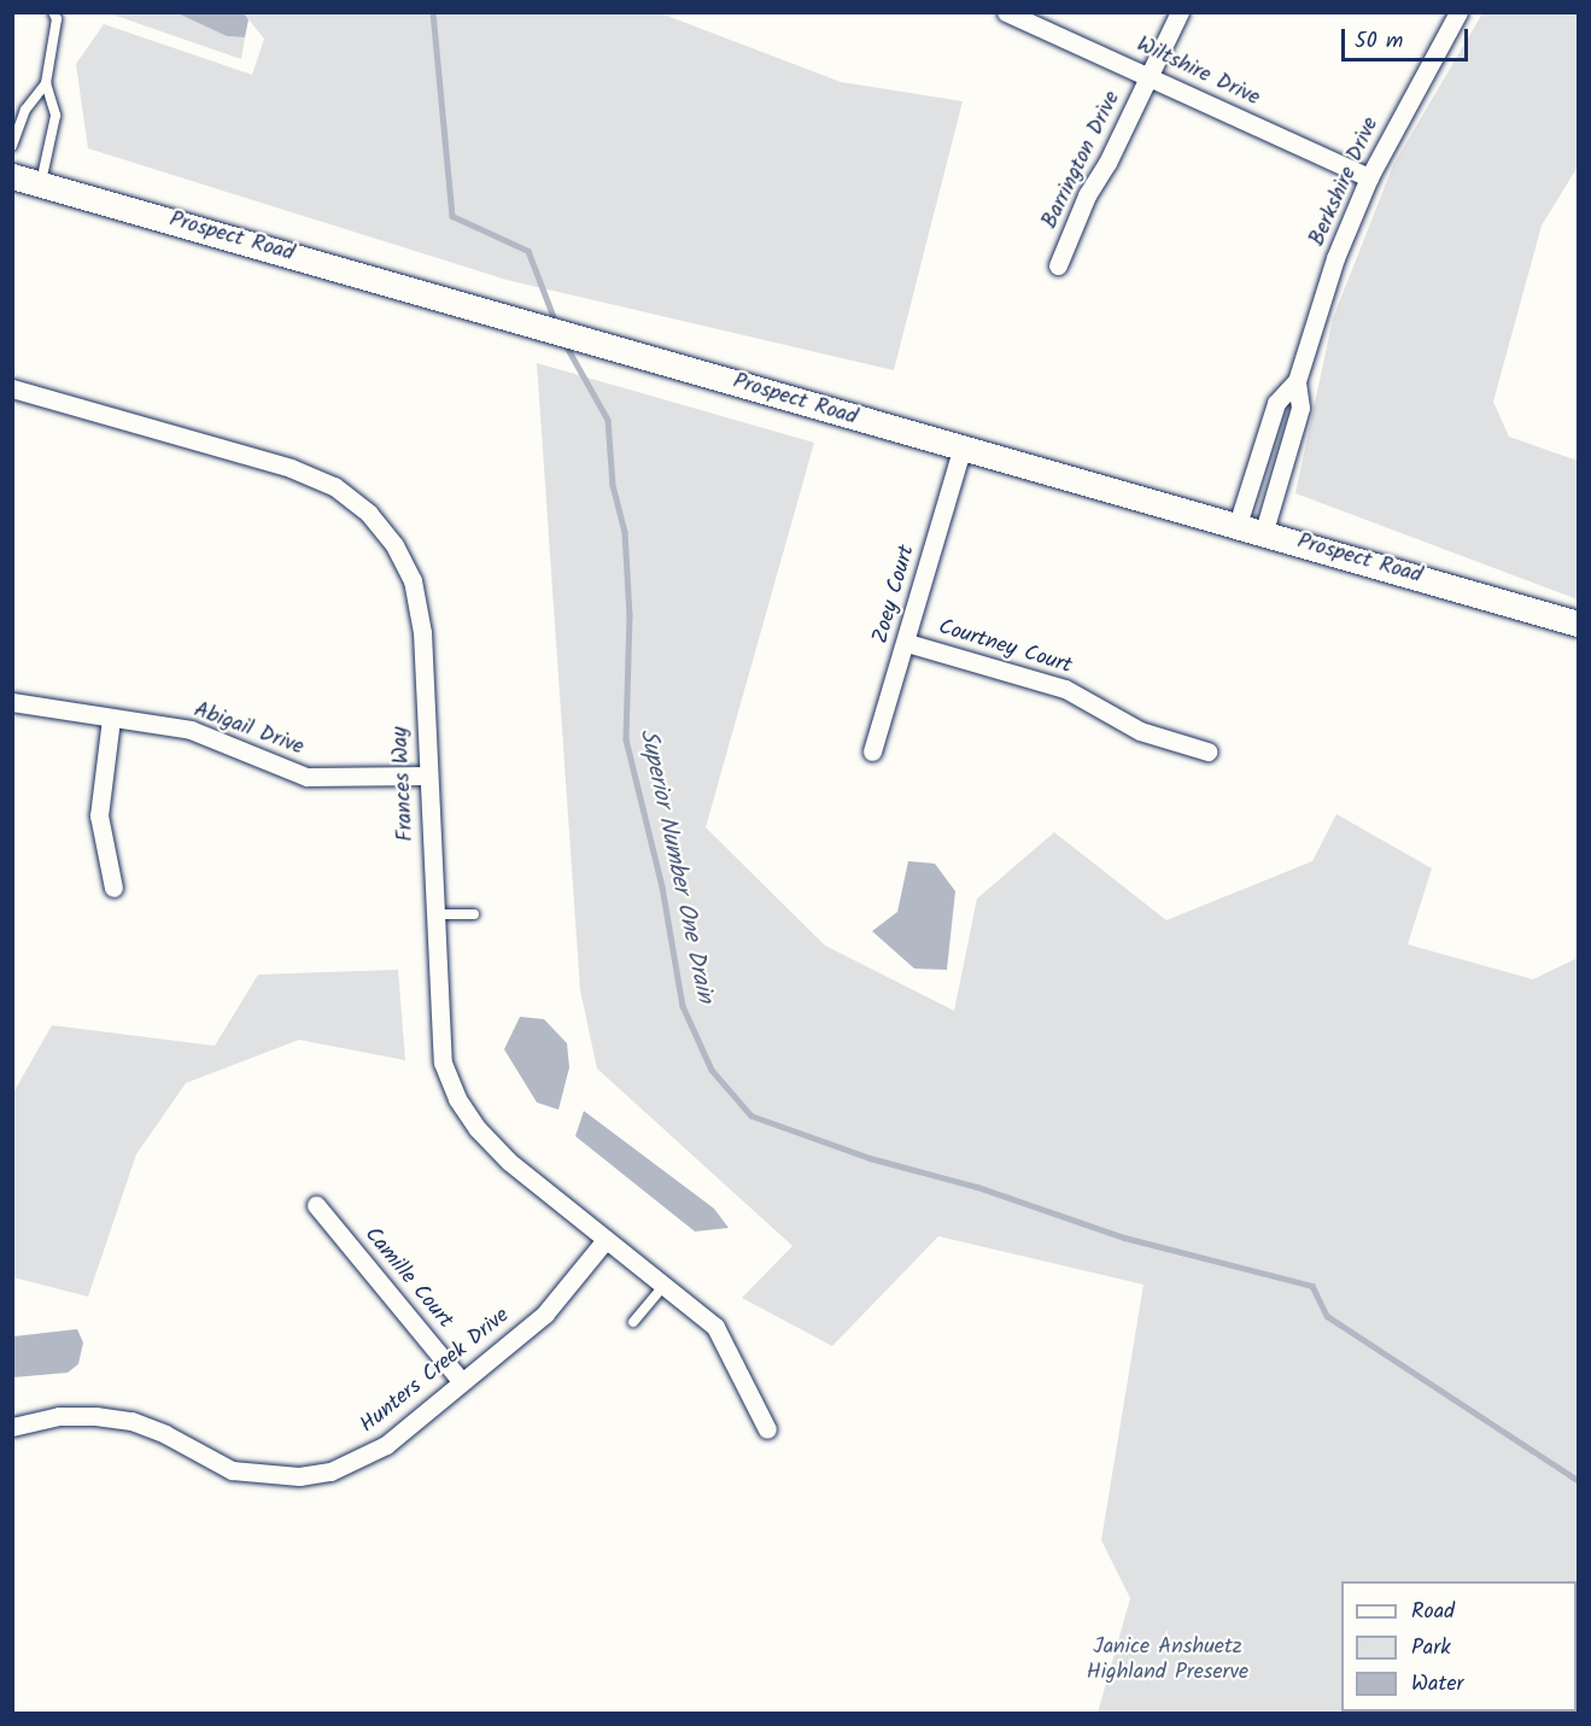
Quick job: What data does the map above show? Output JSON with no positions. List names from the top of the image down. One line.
{"streets":{"main road":["Prospect Road"],"street":["Wiltshire Drive","Barrington Drive","Berkshire Drive","Zoey Court","Courtney Court","Abigail Drive","Frances Way","Camille Court","Hunters Creek Drive"]},"crossings":[["Wiltshire Drive","Barrington Drive"],["Wiltshire Drive","Berkshire Drive"],["Berkshire Drive","Prospect Road"],["Prospect Road","Zoey Court"],["Zoey Court","Courtney Court"],["Abigail Drive","Frances Way"],["Frances Way","Hunters Creek Drive"],["Camille Court","Hunters Creek Drive"]],"water":["Superior Number One Drain"],"parks":["Janice Anshuetz Highland Preserve"],"legend":["Road","Park","Water"],"scale_bar":"50 m"}
